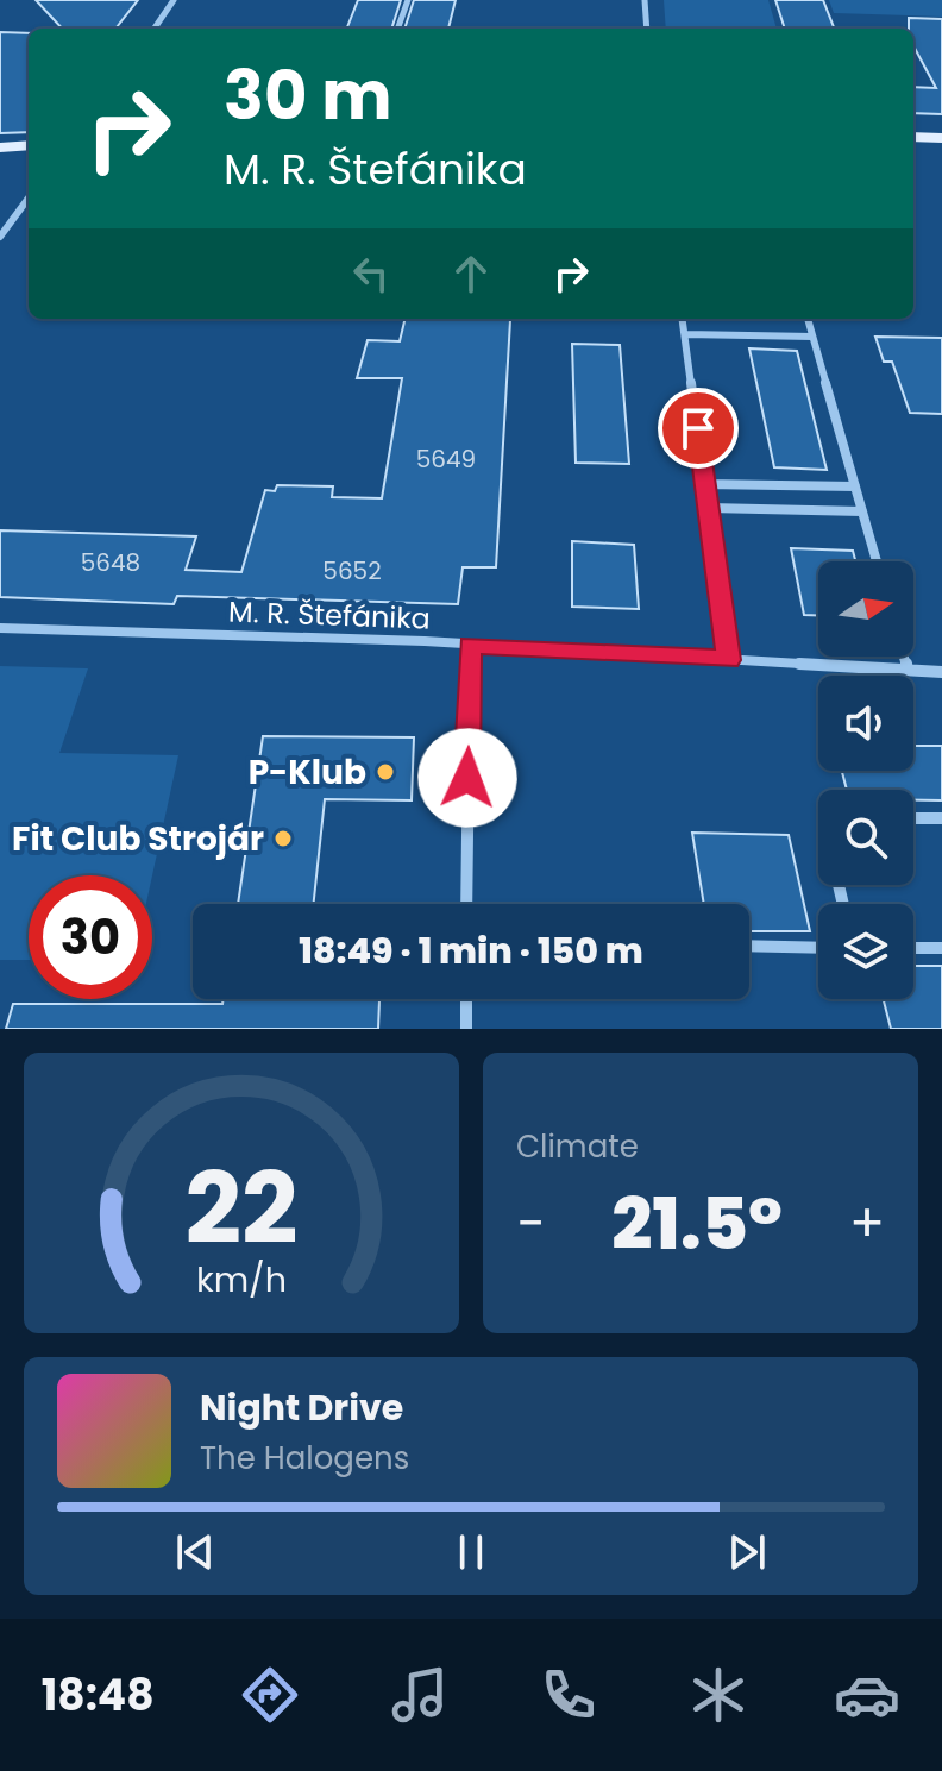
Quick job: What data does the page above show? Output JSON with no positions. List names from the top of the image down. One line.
{"streets":{"street":["M. R. Štefánika"]},"places":["P-Klub","Fit Club Strojár"],"house_numbers":["5649","5648","5652"],"north":"right","page":{"turn":["30 m","M. R. Štefánika"],"limit":"30","trip":"18:49 · 1 min · 150 m","tile":"Climate","heat":["−","21.5°","+"],"song":["Night Drive","The Halogens"],"tabs":"18:48","gauge":["22","km/h"]}}
